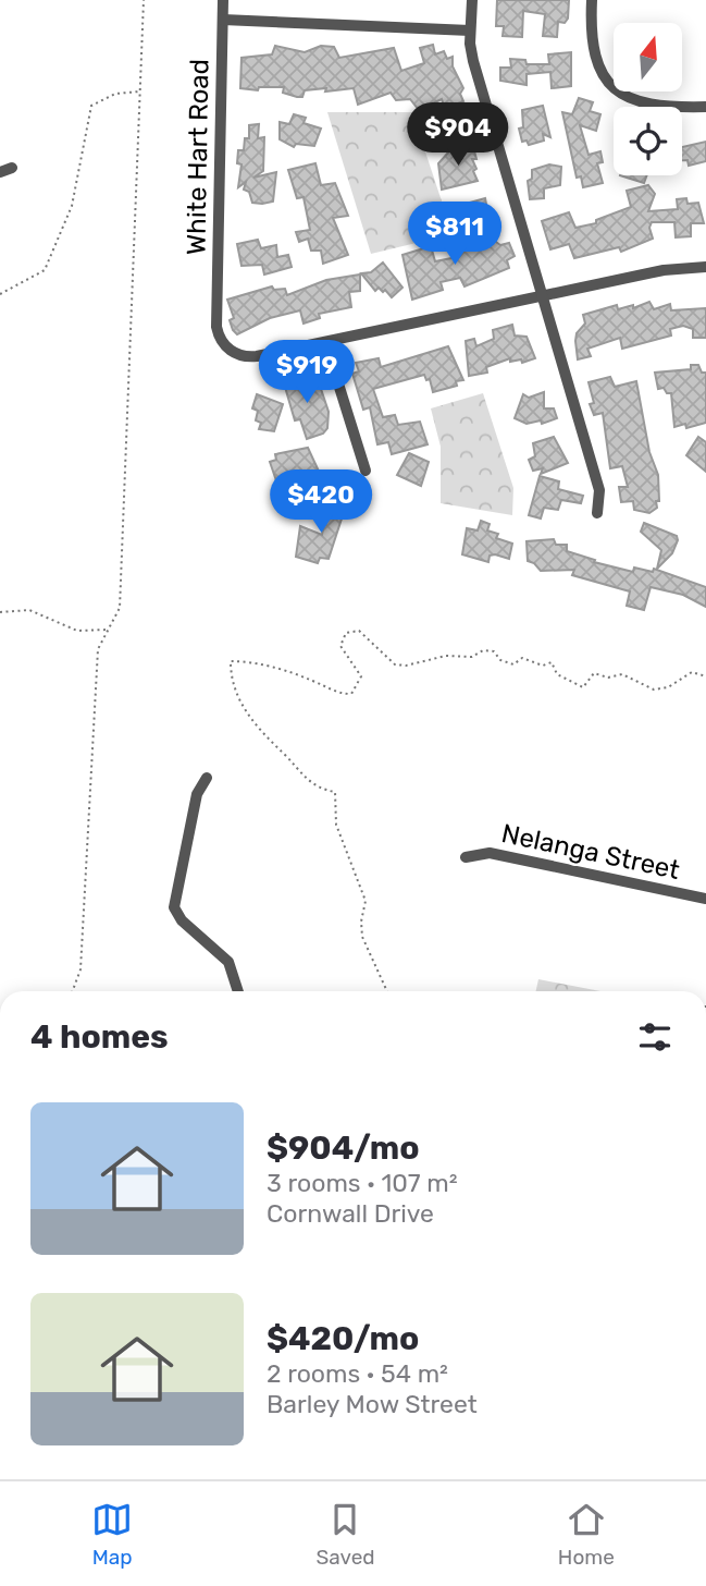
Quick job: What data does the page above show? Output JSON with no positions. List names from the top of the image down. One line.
{"streets":{"street":["White Hart Road","Nelanga Street"]},"north":"top","page":{"price":["$904","$811","$919","$420"],"heading":"4 homes","list":[{"name":"$904/mo","note":"3 rooms · 107 m² · Cornwall Drive"},{"name":"$420/mo","note":"2 rooms · 54 m² · Barley Mow Street"}],"tabs":["Map","Saved","Home"]}}
